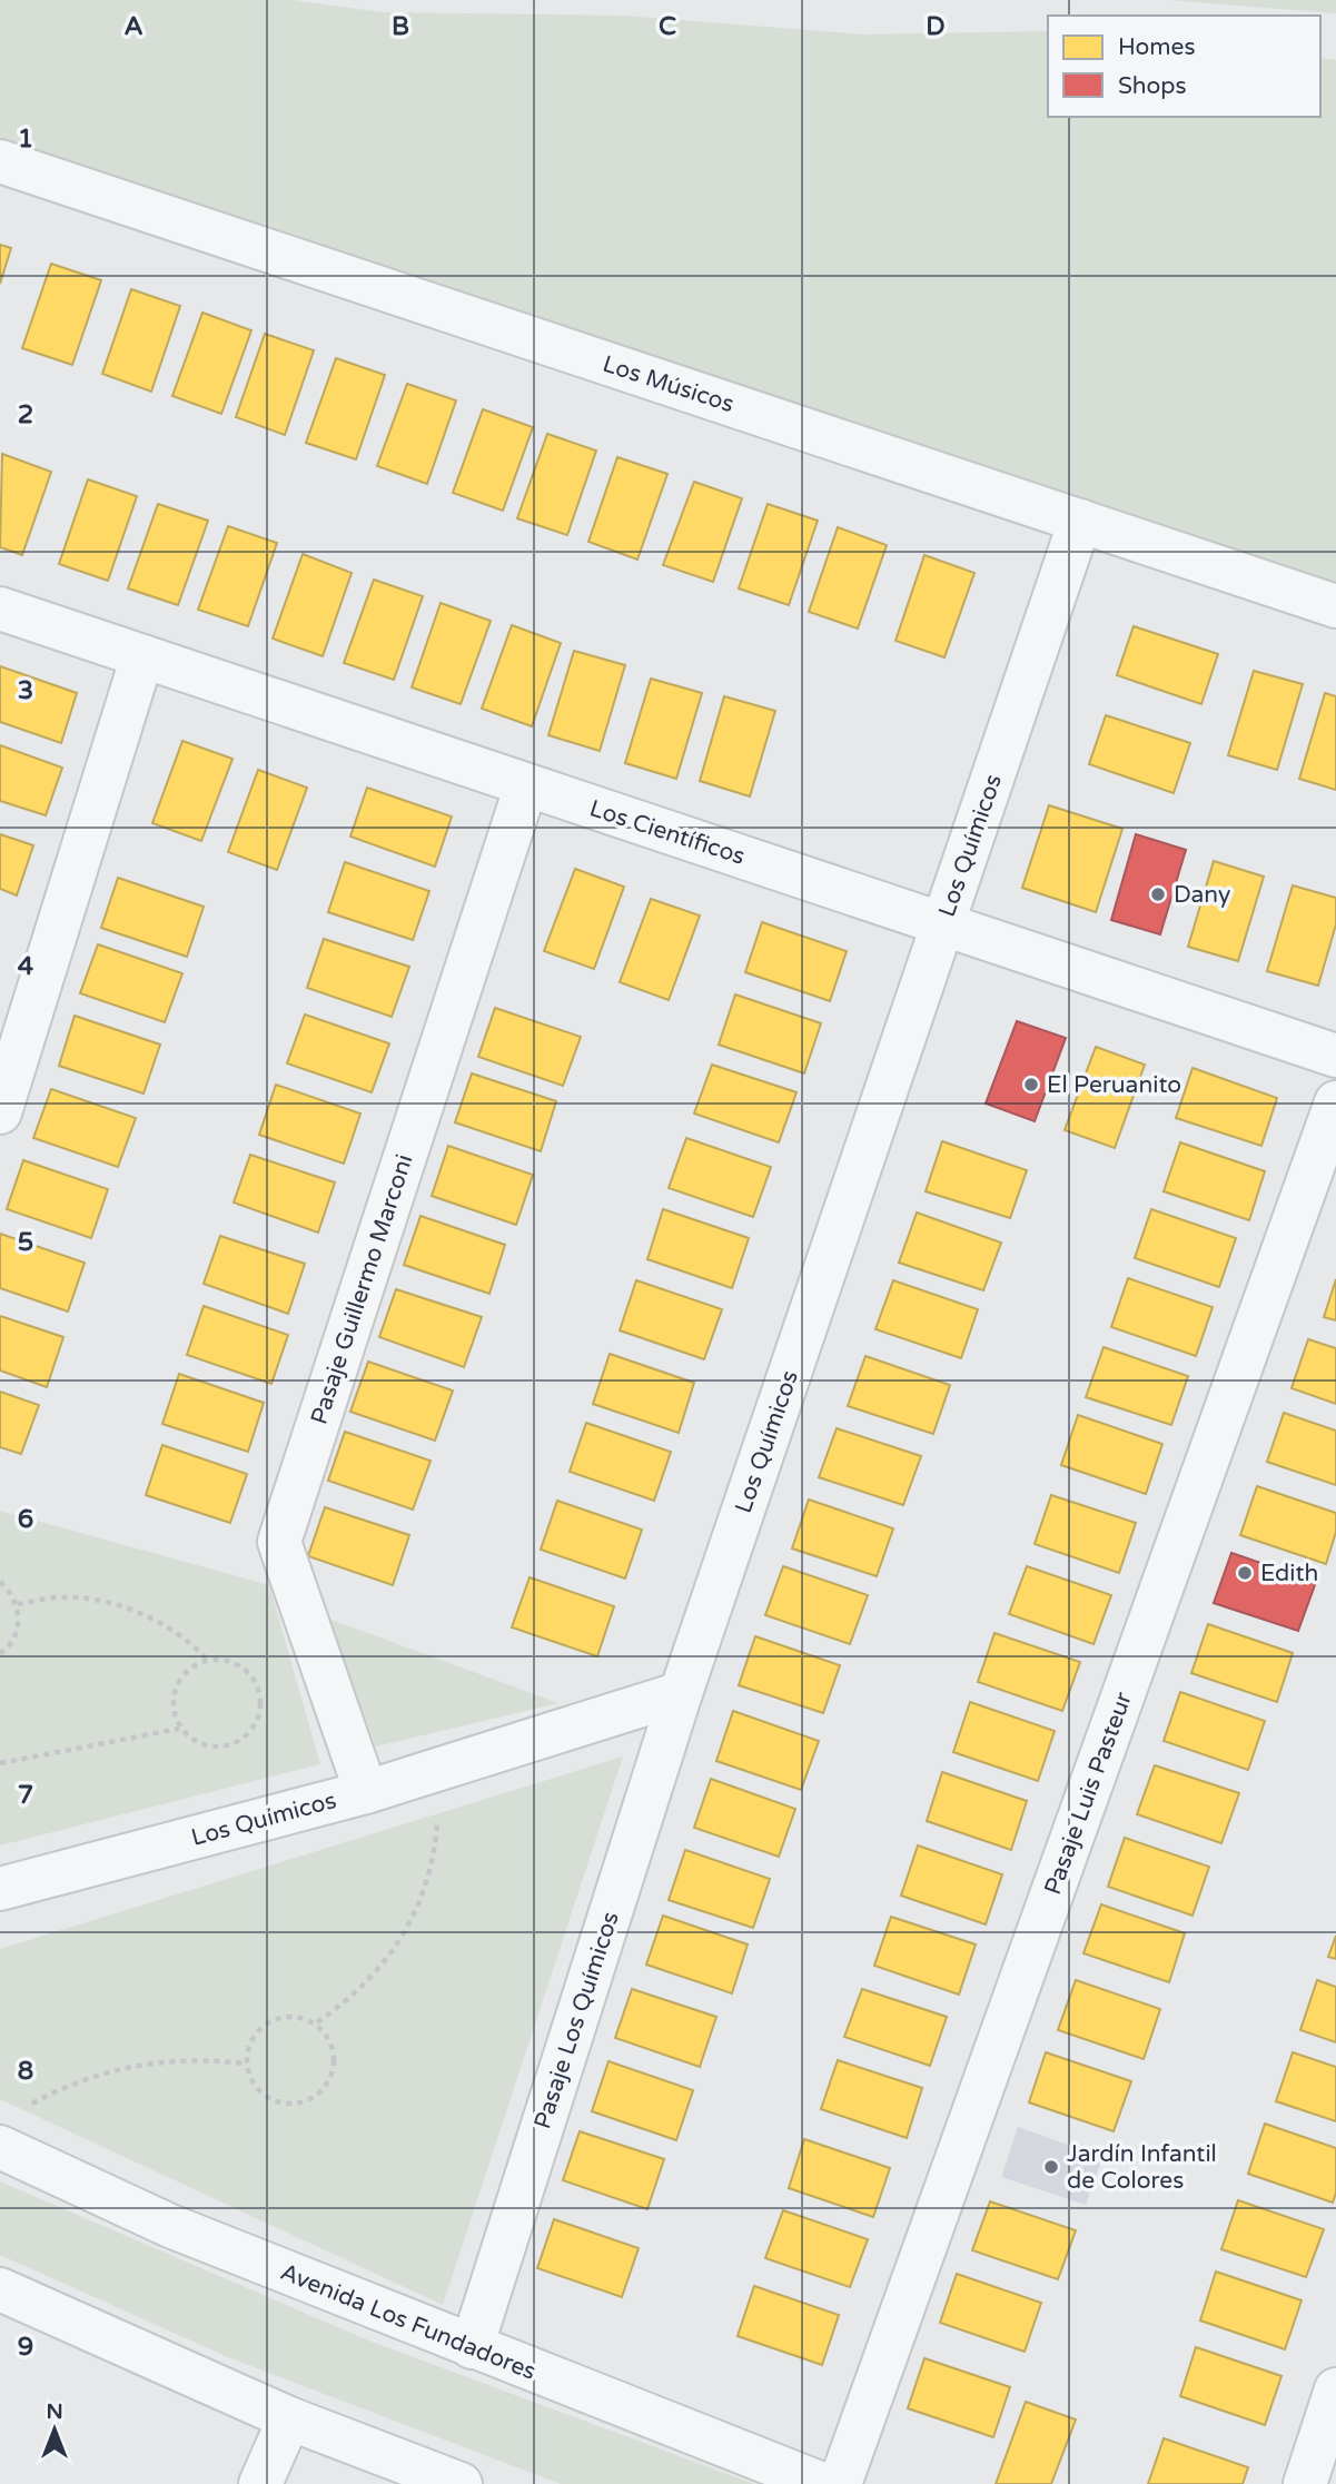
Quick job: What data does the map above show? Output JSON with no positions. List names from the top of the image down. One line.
{"streets":{"street":["Los Músicos","Los Científicos","Los Químicos","Pasaje Guillermo Marconi","Pasaje Luis Pasteur","Pasaje Los Químicos","Avenida Los Fundadores"]},"crossings":[["Los Músicos","Los Químicos"],["Los Científicos","Los Químicos"],["Los Científicos","Pasaje Guillermo Marconi"],["Los Químicos","Pasaje Guillermo Marconi"],["Los Químicos","Pasaje Los Químicos"],["Pasaje Los Químicos","Avenida Los Fundadores"]],"places":["Dany","El Peruanito","Edith","Jardín Infantil de Colores"],"legend":["Homes","Shops"],"north":"top","grid":{"columns":["A","B","C","D"],"rows":["1","2","3","4","5","6","7","8","9"]}}
